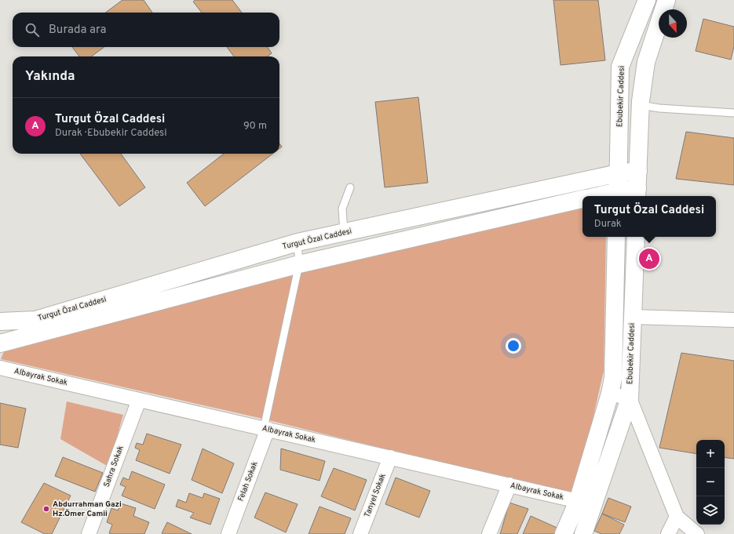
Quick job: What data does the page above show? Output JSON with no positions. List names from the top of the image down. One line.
{"streets":{"street":["Ebubekir Caddesi","Turgut Özal Caddesi","Albayrak Sokak","Sahra Sokak","Felah Sokak","Tanyel Sokak"]},"crossings":[["Ebubekir Caddesi","Turgut Özal Caddesi"],["Albayrak Sokak","Sahra Sokak"],["Albayrak Sokak","Felah Sokak"],["Albayrak Sokak","Tanyel Sokak"]],"places":["Abdurrahman Gazi Hz.Ömer Camii"],"north":"bottom","page":{"search":"Burada ara","heading":"Yakında","list":[{"mark":"A","name":"Turgut Özal Caddesi","note":"Durak · Ebubekir Caddesi","value":"90 m"}],"popup":["Turgut Özal Caddesi","Durak"],"pins":"A","map_buttons":["+","−"]}}
